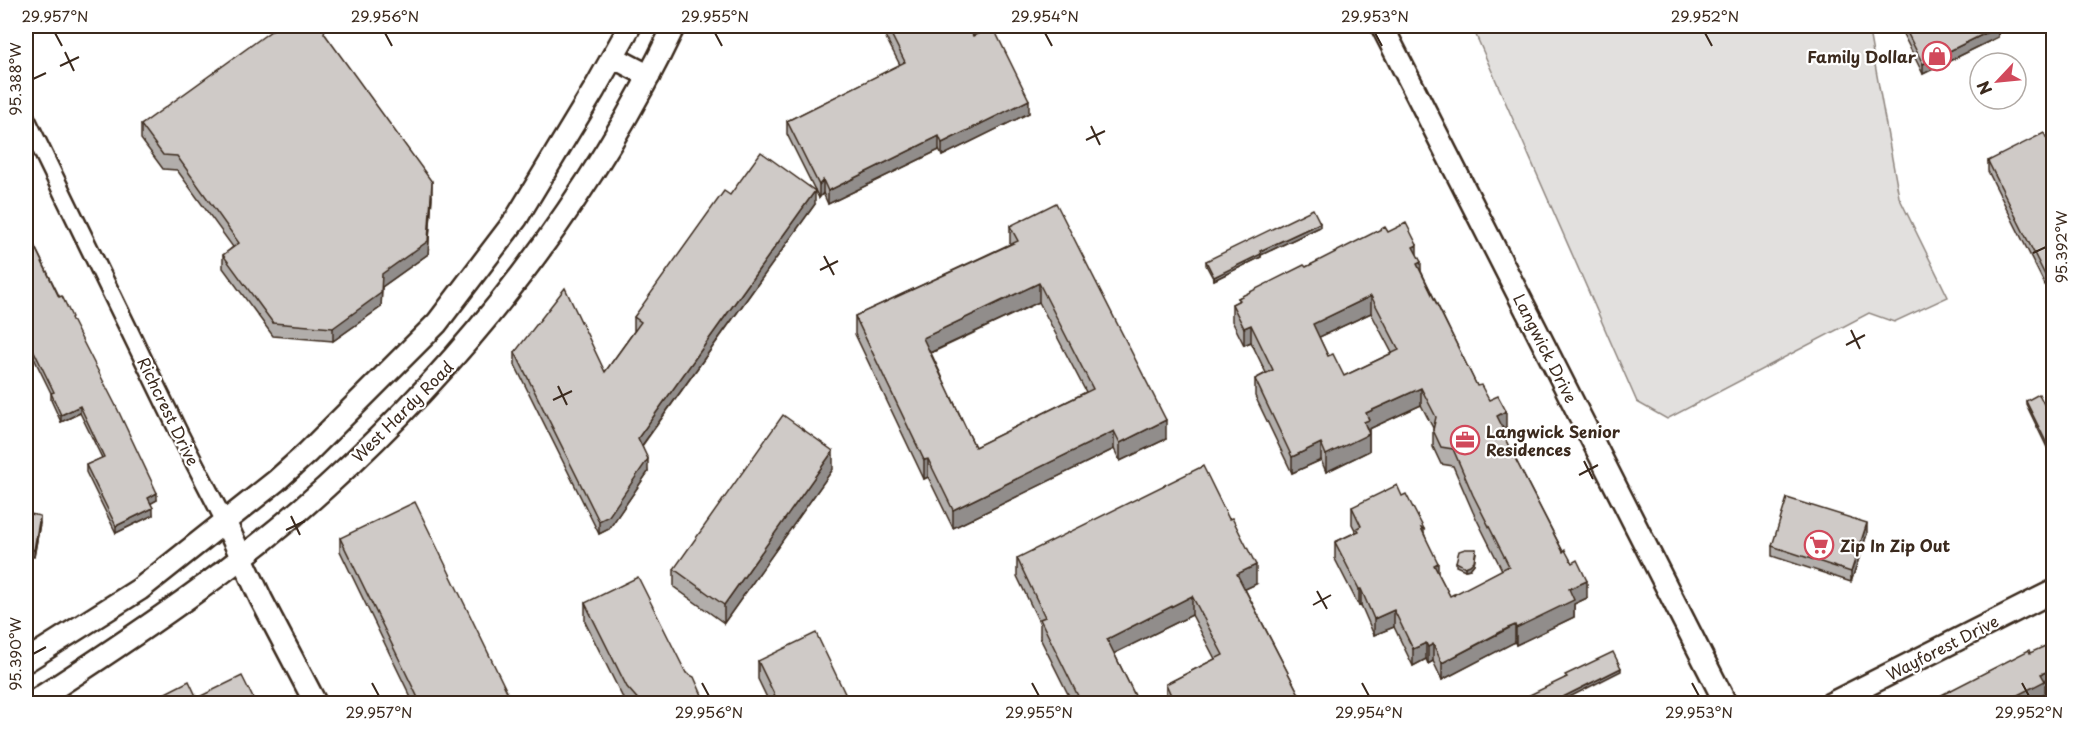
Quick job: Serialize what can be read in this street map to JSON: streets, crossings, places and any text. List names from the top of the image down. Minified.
{"streets":{"street":["Langwick Drive","Richcrest Drive","West Hardy Road","Wayforest Drive"]},"crossings":[["Richcrest Drive","West Hardy Road"]],"places":{"shop":["Family Dollar"],"office":["Langwick Senior Residences"],"supermarket":["Zip In Zip Out"]},"north":"bottom left","coordinates":["29.957°N","29.956°N","29.955°N","29.954°N","29.953°N","29.952°N","95.388°W","95.392°W","95.390°W"]}
